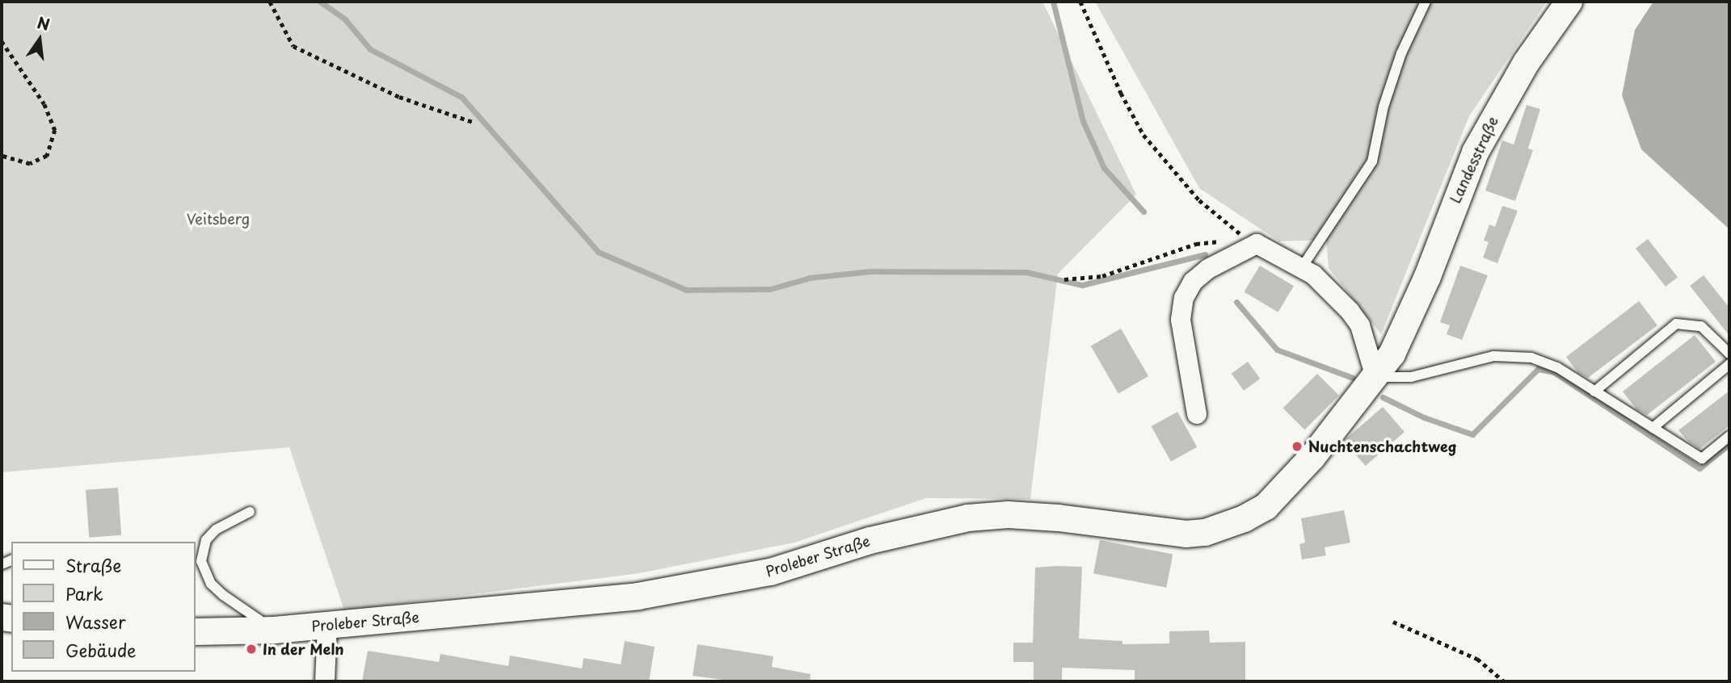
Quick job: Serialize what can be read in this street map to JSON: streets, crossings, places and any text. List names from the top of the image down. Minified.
{"streets":{"main road":["Landesstraße","Proleber Straße"]},"crossings":[["Landesstraße","Proleber Straße"]],"parks":["Veitsberg"],"places":["Nuchtenschachtweg","In der Meln"],"legend":["Straße","Park","Wasser","Gebäude"],"north":"top"}
